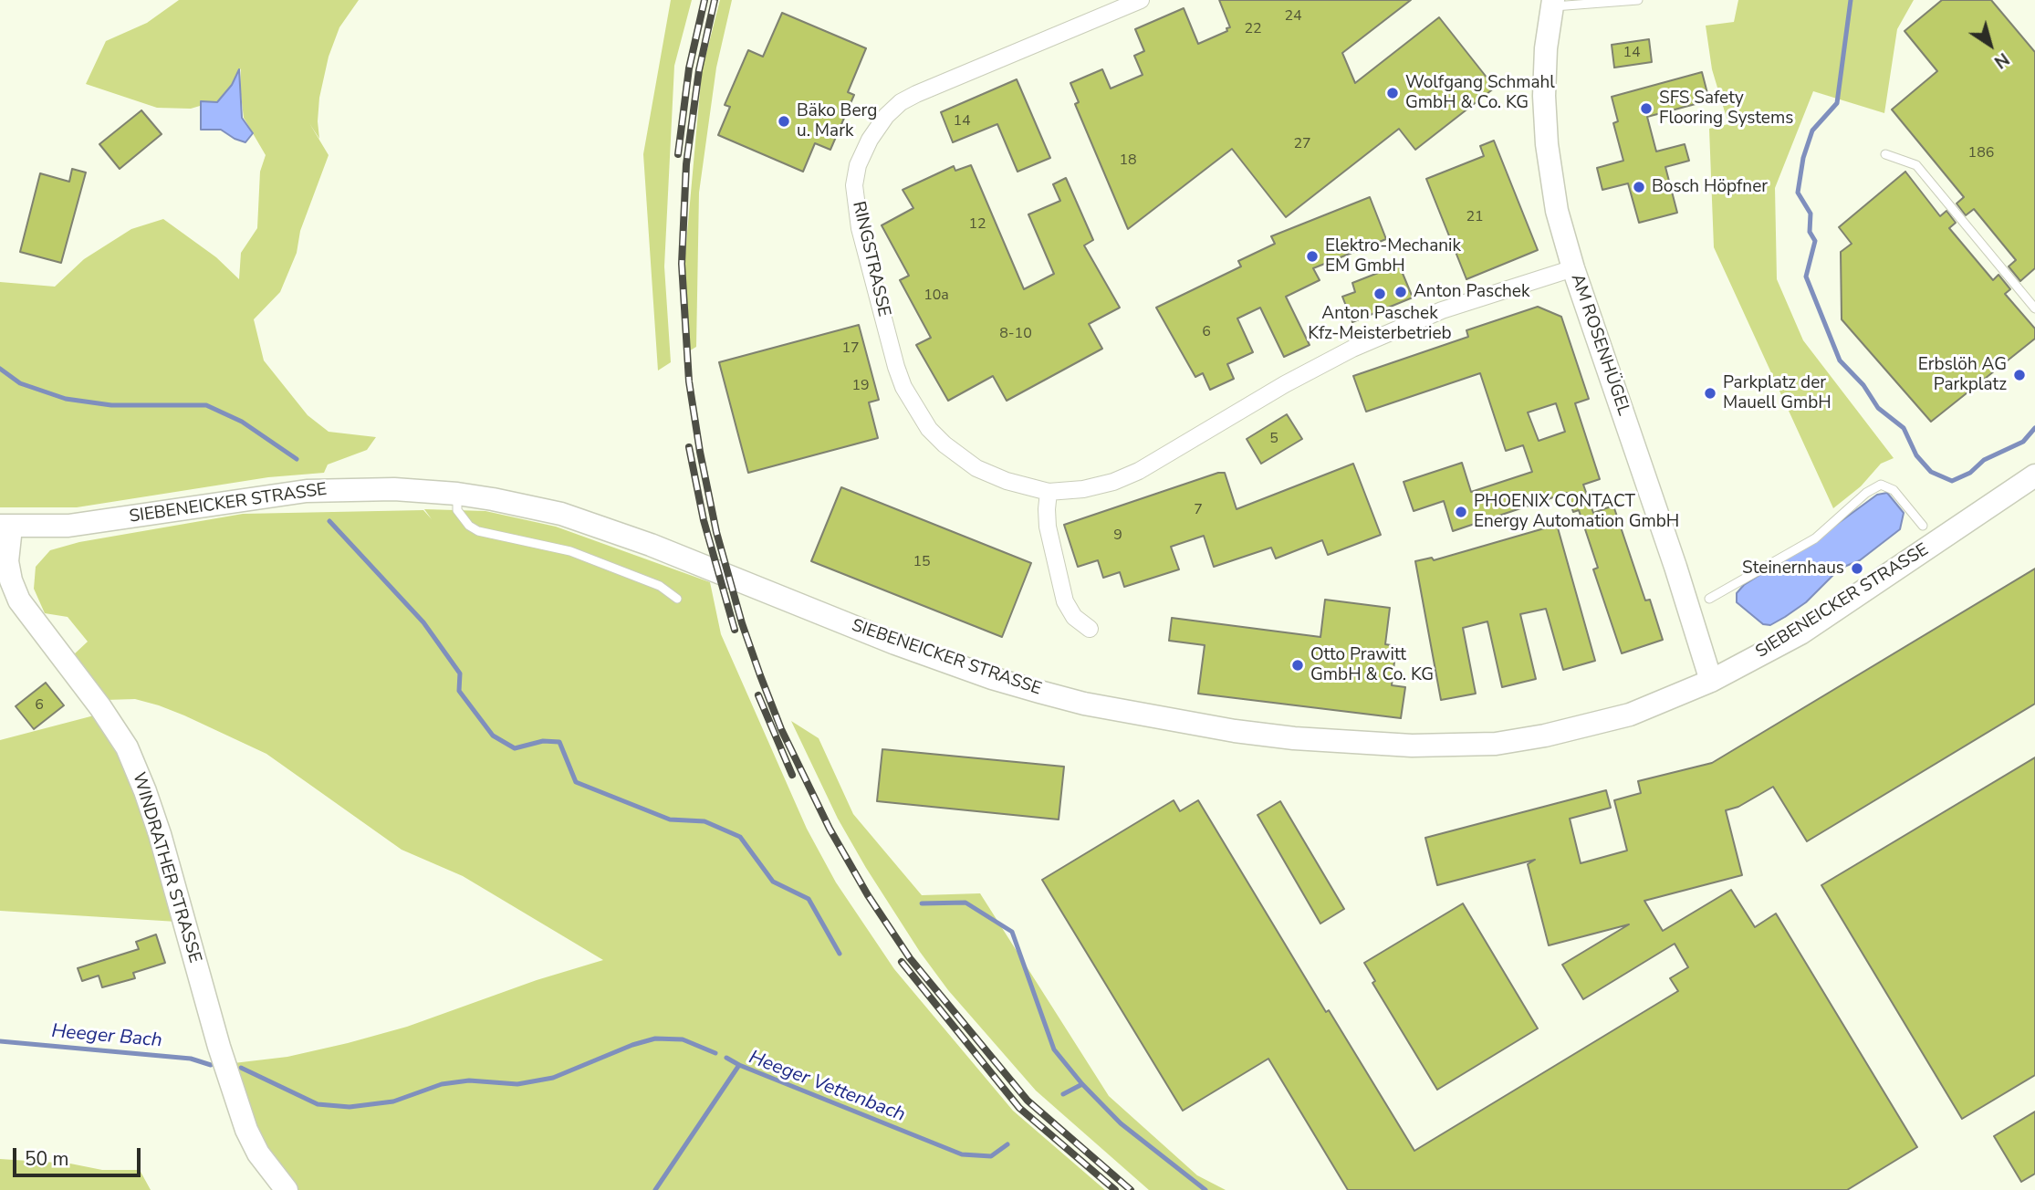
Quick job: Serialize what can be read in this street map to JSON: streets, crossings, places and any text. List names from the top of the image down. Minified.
{"streets":{"main road":["AM ROSENHÜGEL","SIEBENEICKER STRASSE","WINDRATHER STRASSE"],"street":["RINGSTRASSE"]},"crossings":[["RINGSTRASSE","AM ROSENHÜGEL"],["AM ROSENHÜGEL","SIEBENEICKER STRASSE"],["SIEBENEICKER STRASSE","WINDRATHER STRASSE"]],"water":["Heeger Bach","Heeger Vettenbach"],"places":["Wolfgang Schmahl GmbH & Co. KG","SFS Safety Flooring Systems","Bäko Berg u. Mark","Bosch Höpfner","Elektro-Mechanik EM GmbH","Anton Paschek","Anton Paschek Kfz-Meisterbetrieb","Erbslöh AG Parkplatz","Parkplatz der Mauell GmbH","PHOENIX CONTACT Energy Automation GmbH","Steinernhaus","Otto Prawitt GmbH & Co. KG"],"house_numbers":["24","22","14","14","27","186","18","21","12","10a","6","8-10","17","19","5","7","9","15","6"],"scale_bar":"50 m","north":"bottom right"}
